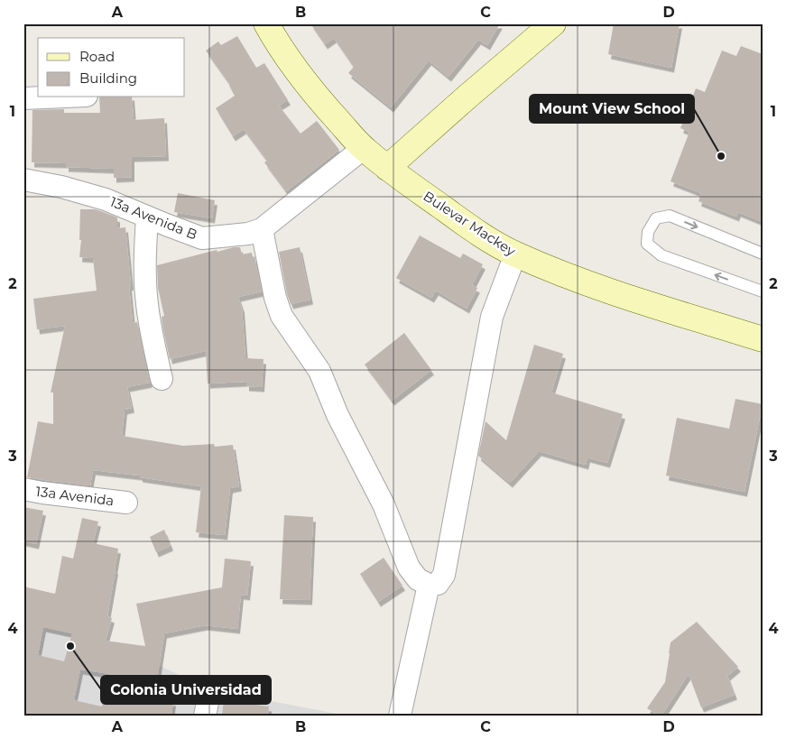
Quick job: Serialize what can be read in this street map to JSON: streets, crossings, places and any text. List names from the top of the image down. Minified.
{"streets":{"main road":["Bulevar Mackey"],"street":["13a Avenida B","13a Avenida"]},"crossings":[["13a Avenida B","Bulevar Mackey"]],"places":["Mount View School","Colonia Universidad"],"legend":["Road","Building"],"grid":{"columns":["A","B","C","D"],"rows":["1","2","3","4"]}}
